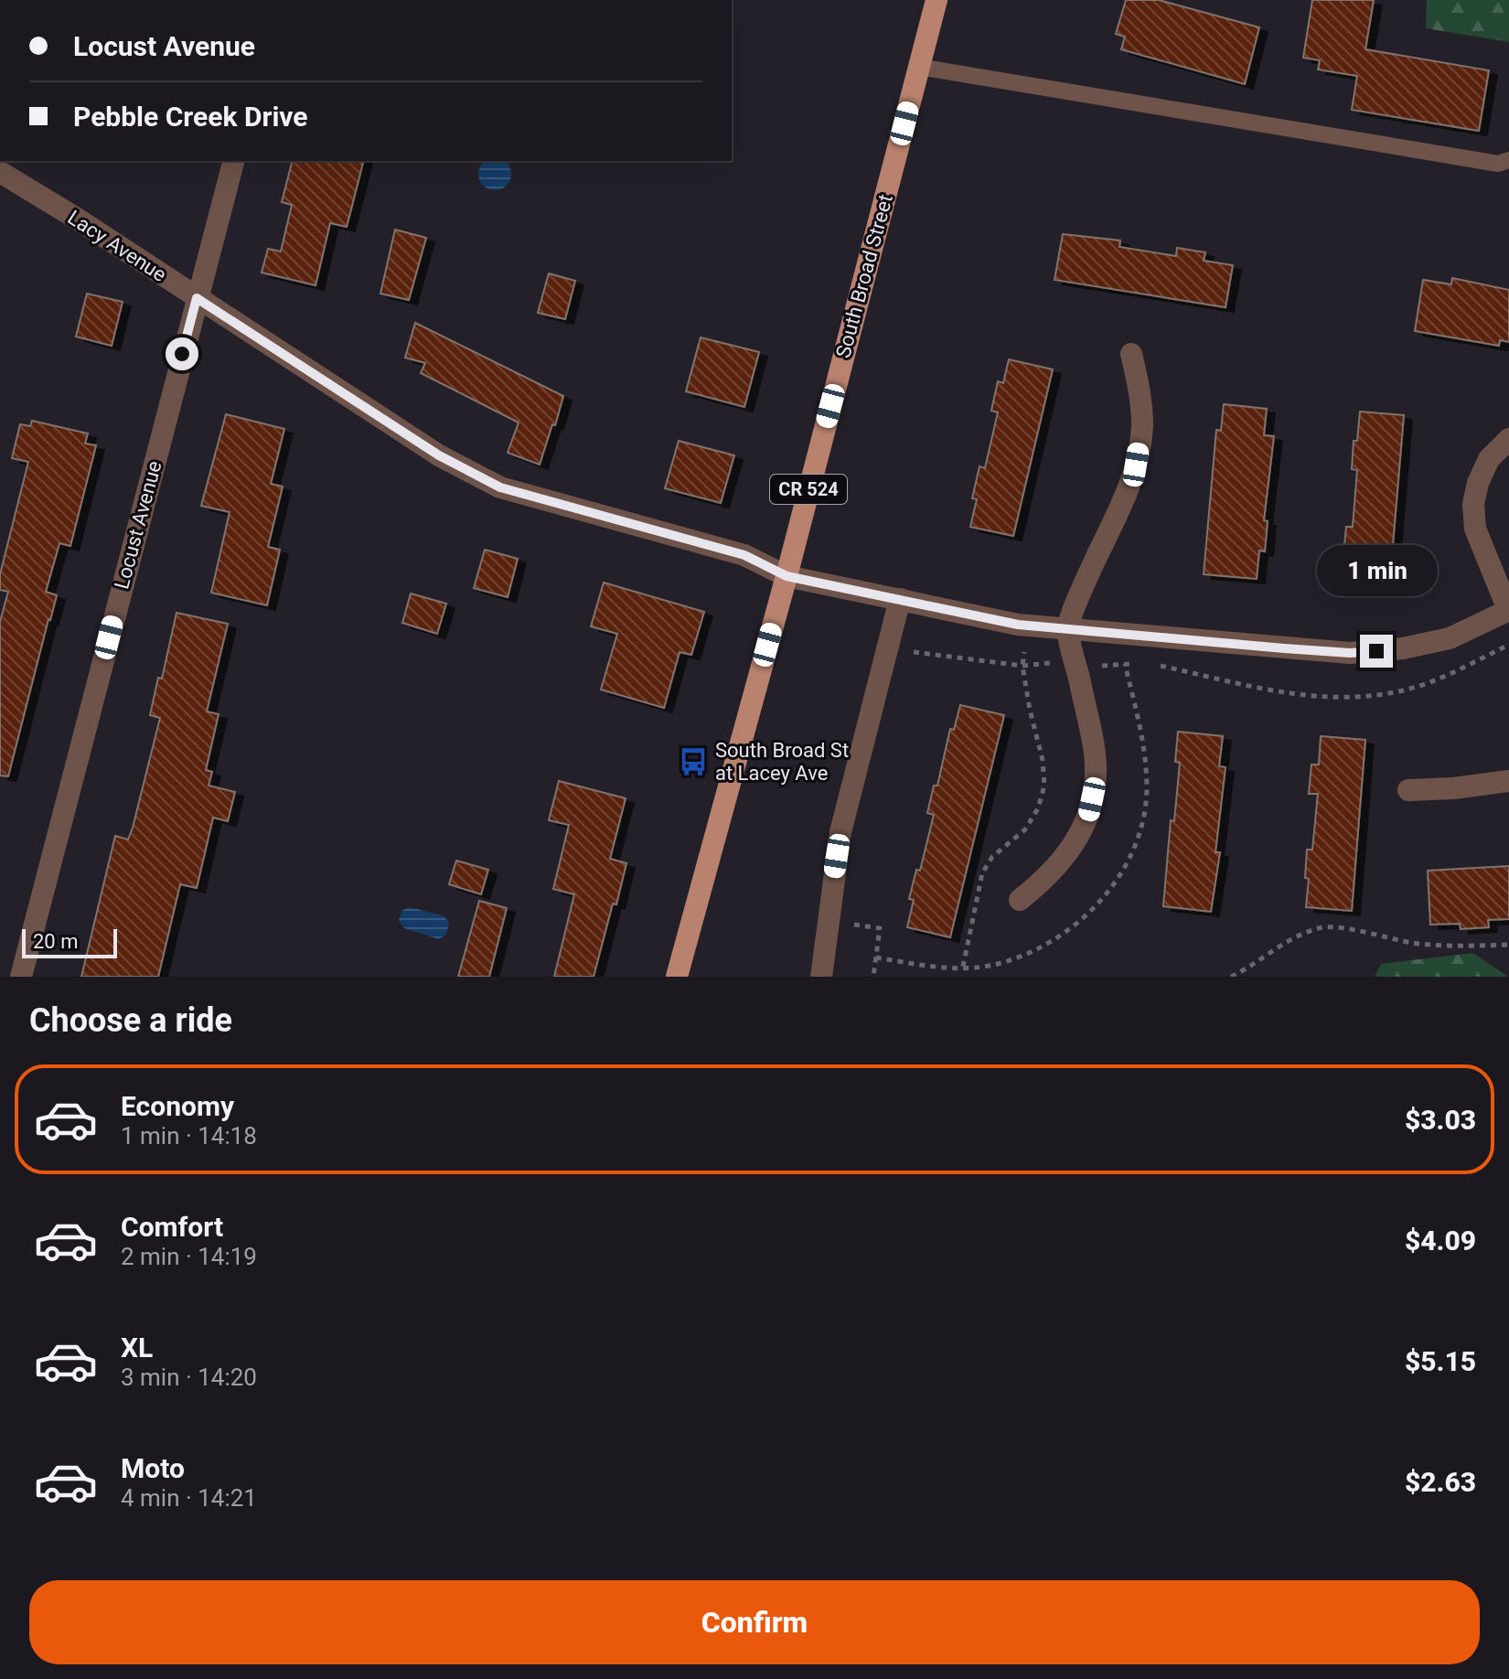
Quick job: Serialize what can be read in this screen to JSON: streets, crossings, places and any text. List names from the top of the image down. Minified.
{"streets":{"main road":["South Broad Street","CR 524"],"street":["Lacy Avenue","Locust Avenue"]},"crossings":[["Lacy Avenue","South Broad Street"],["Lacy Avenue","Locust Avenue"]],"places":{"bus stop":["South Broad St at Lacey Ave"]},"scale_bar":"20 m","page":{"banner":["Locust Avenue","Pebble Creek Drive"],"bubble":"1 min","scale":"20 m","heading":"Choose a ride","list":[{"name":"Economy","note":"1 min · 14:18","value":"$3.03"},{"name":"Comfort","note":"2 min · 14:19","value":"$4.09"},{"name":"XL","note":"3 min · 14:20","value":"$5.15"},{"name":"Moto","note":"4 min · 14:21","value":"$2.63"}],"buttons":"Confirm"}}
